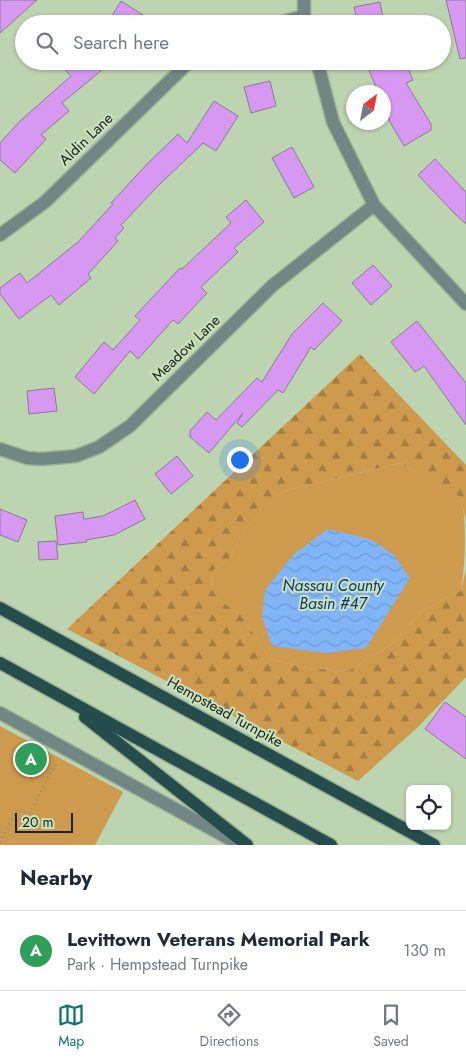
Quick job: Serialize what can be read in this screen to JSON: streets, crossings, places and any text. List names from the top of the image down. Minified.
{"streets":{"main road":["Hempstead Turnpike"],"street":["Aldin Lane","Meadow Lane"]},"water":["Nassau County Basin #47"],"scale_bar":"20 m","north":"top right","page":{"search":"Search here","pins":"A","scale":"20 m","heading":"Nearby","list":[{"mark":"A","name":"Levittown Veterans Memorial Park","note":"Park · Hempstead Turnpike","value":"130 m"}],"nav":["Map","Directions","Saved"]}}
